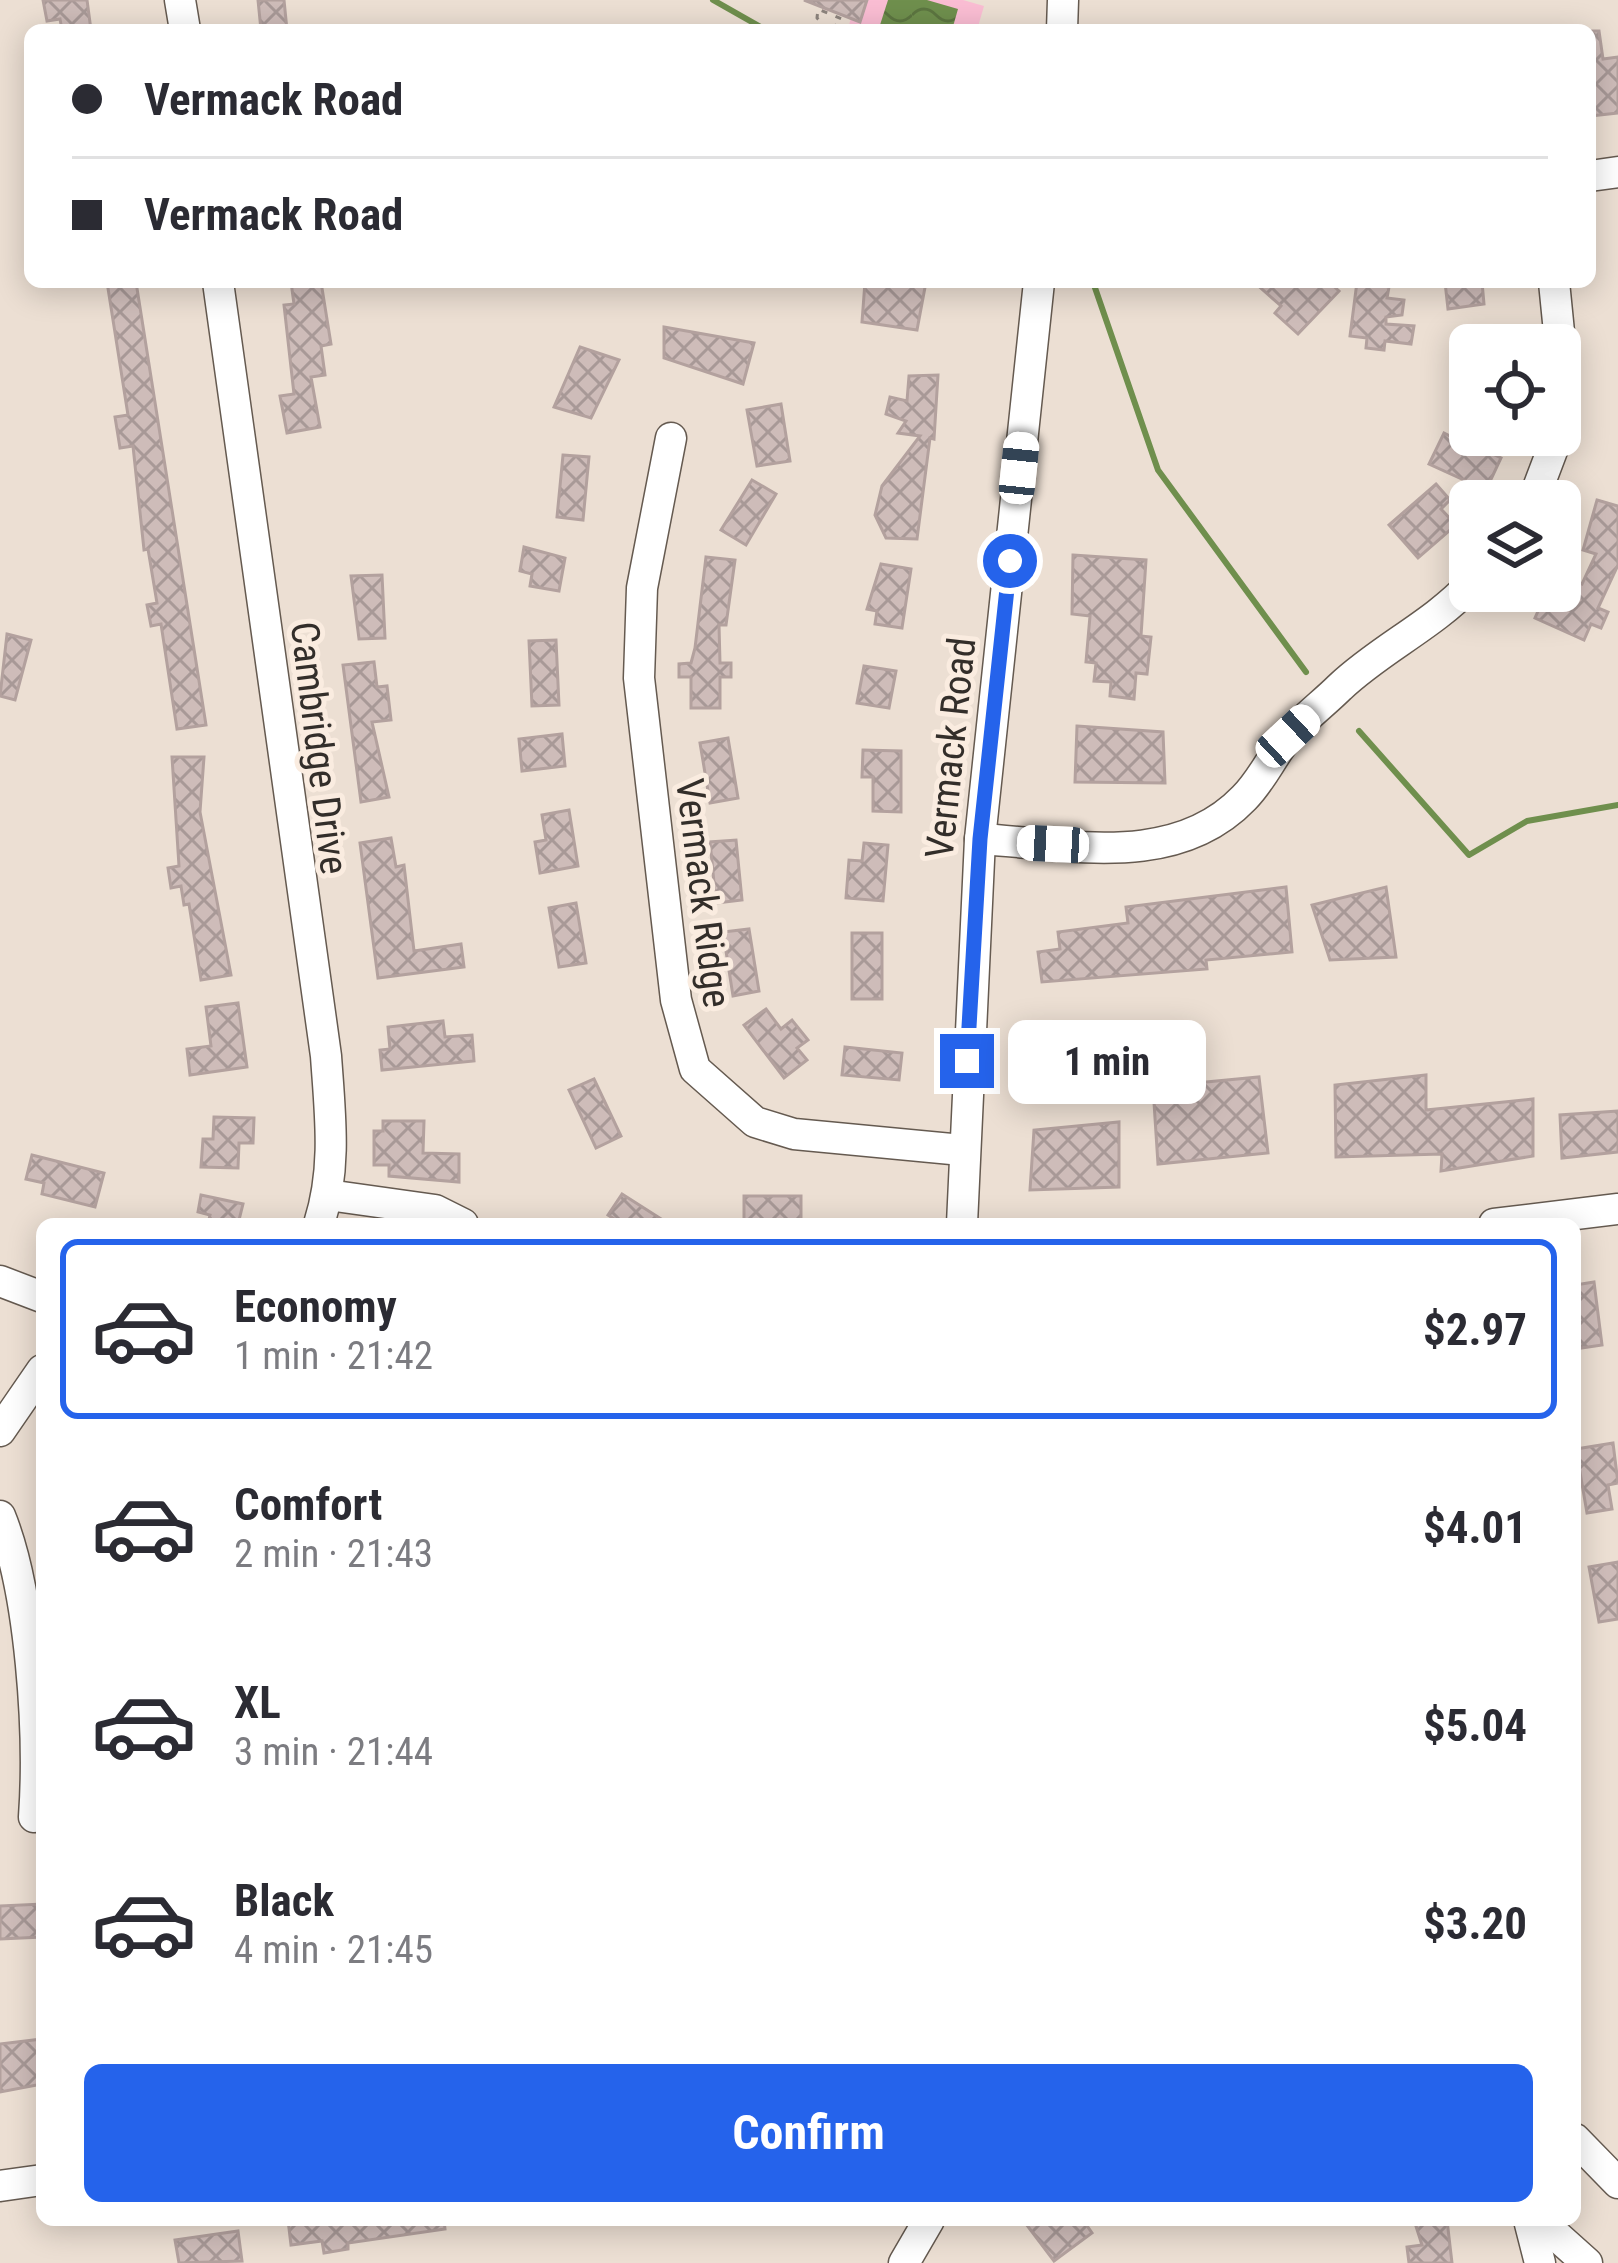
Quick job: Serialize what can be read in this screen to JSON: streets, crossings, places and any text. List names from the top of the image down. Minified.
{"streets":{"street":["Cambridge Drive","Vermack Road","Vermack Ridge"]},"crossings":[["Vermack Road","Vermack Ridge"]],"page":{"banner":["Vermack Road","Vermack Road"],"bubble":"1 min","list":[{"name":"Economy","note":"1 min · 21:42","value":"$2.97"},{"name":"Comfort","note":"2 min · 21:43","value":"$4.01"},{"name":"XL","note":"3 min · 21:44","value":"$5.04"},{"name":"Black","note":"4 min · 21:45","value":"$3.20"}],"buttons":"Confirm"}}
